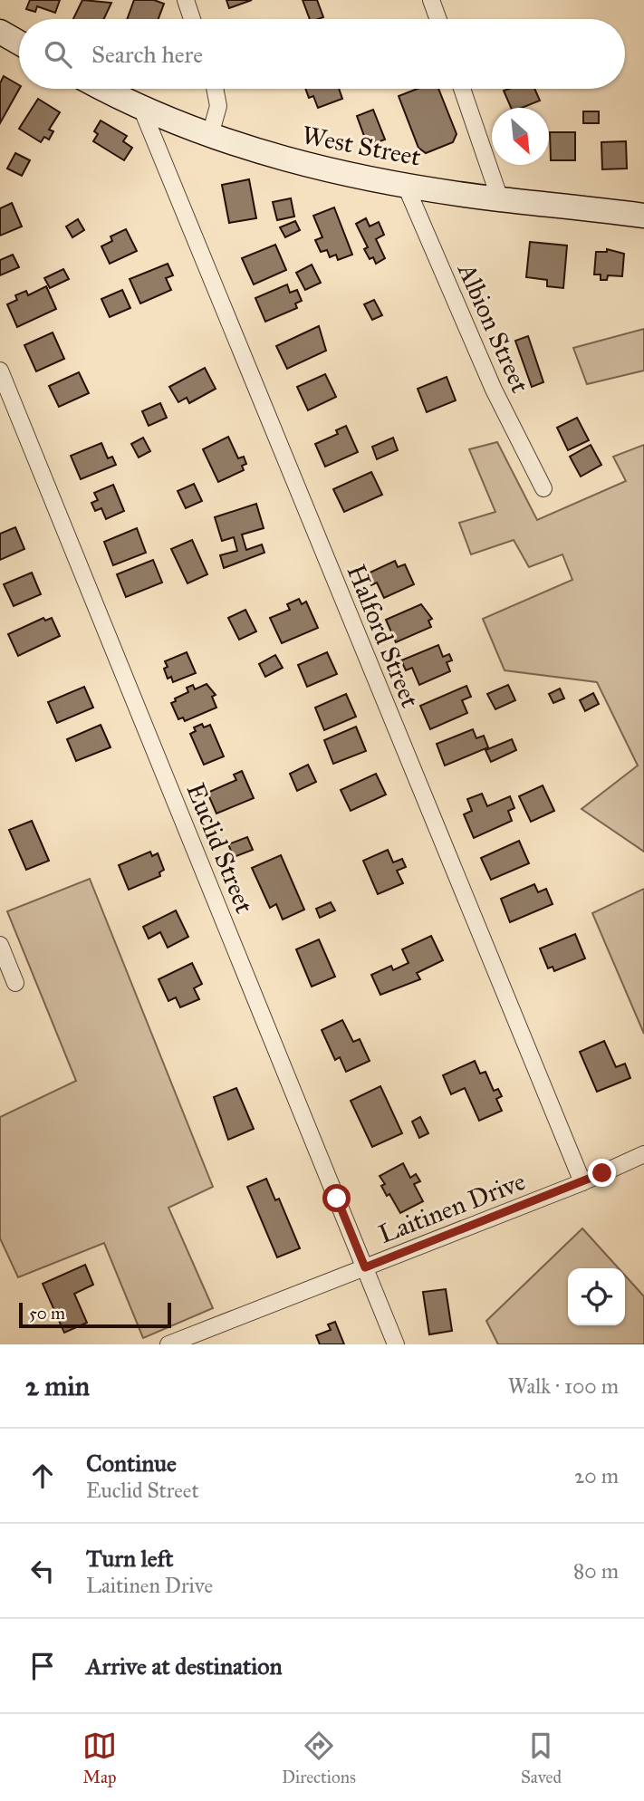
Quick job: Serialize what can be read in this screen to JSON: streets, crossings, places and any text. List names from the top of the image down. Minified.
{"streets":{"main road":["West Street"],"street":["Albion Street","Halford Street","Euclid Street","Laitinen Drive"]},"crossings":[["West Street","Albion Street"],["West Street","Halford Street"],["Halford Street","Laitinen Drive"],["Euclid Street","Laitinen Drive"]],"scale_bar":"50 m","north":"bottom right","page":{"search":"Search here","scale":"50 m","heading":["2 min","Walk · 100 m"],"list":[["Continue","Euclid Street","20 m"],["Turn left","Laitinen Drive","80 m"],"Arrive at destination"],"nav":["Map","Directions","Saved"]}}
